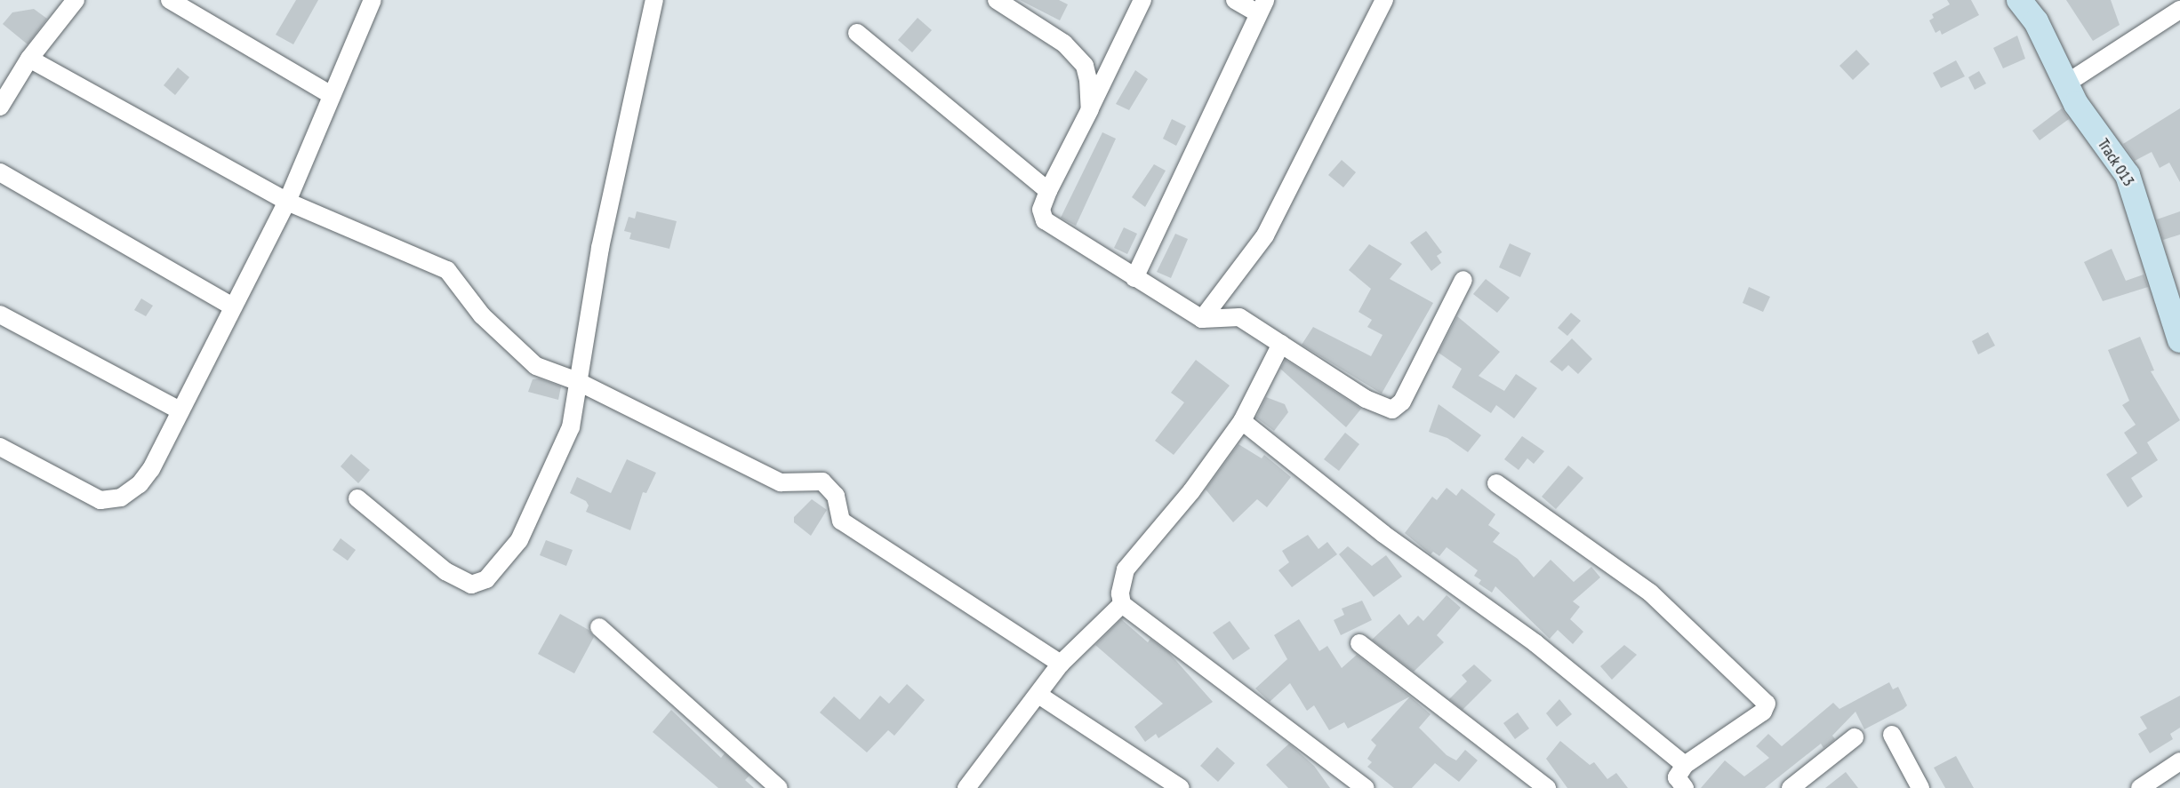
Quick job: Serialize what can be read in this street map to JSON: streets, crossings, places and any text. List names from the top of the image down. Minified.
{"streets":{"street":["Track 013"]}}
